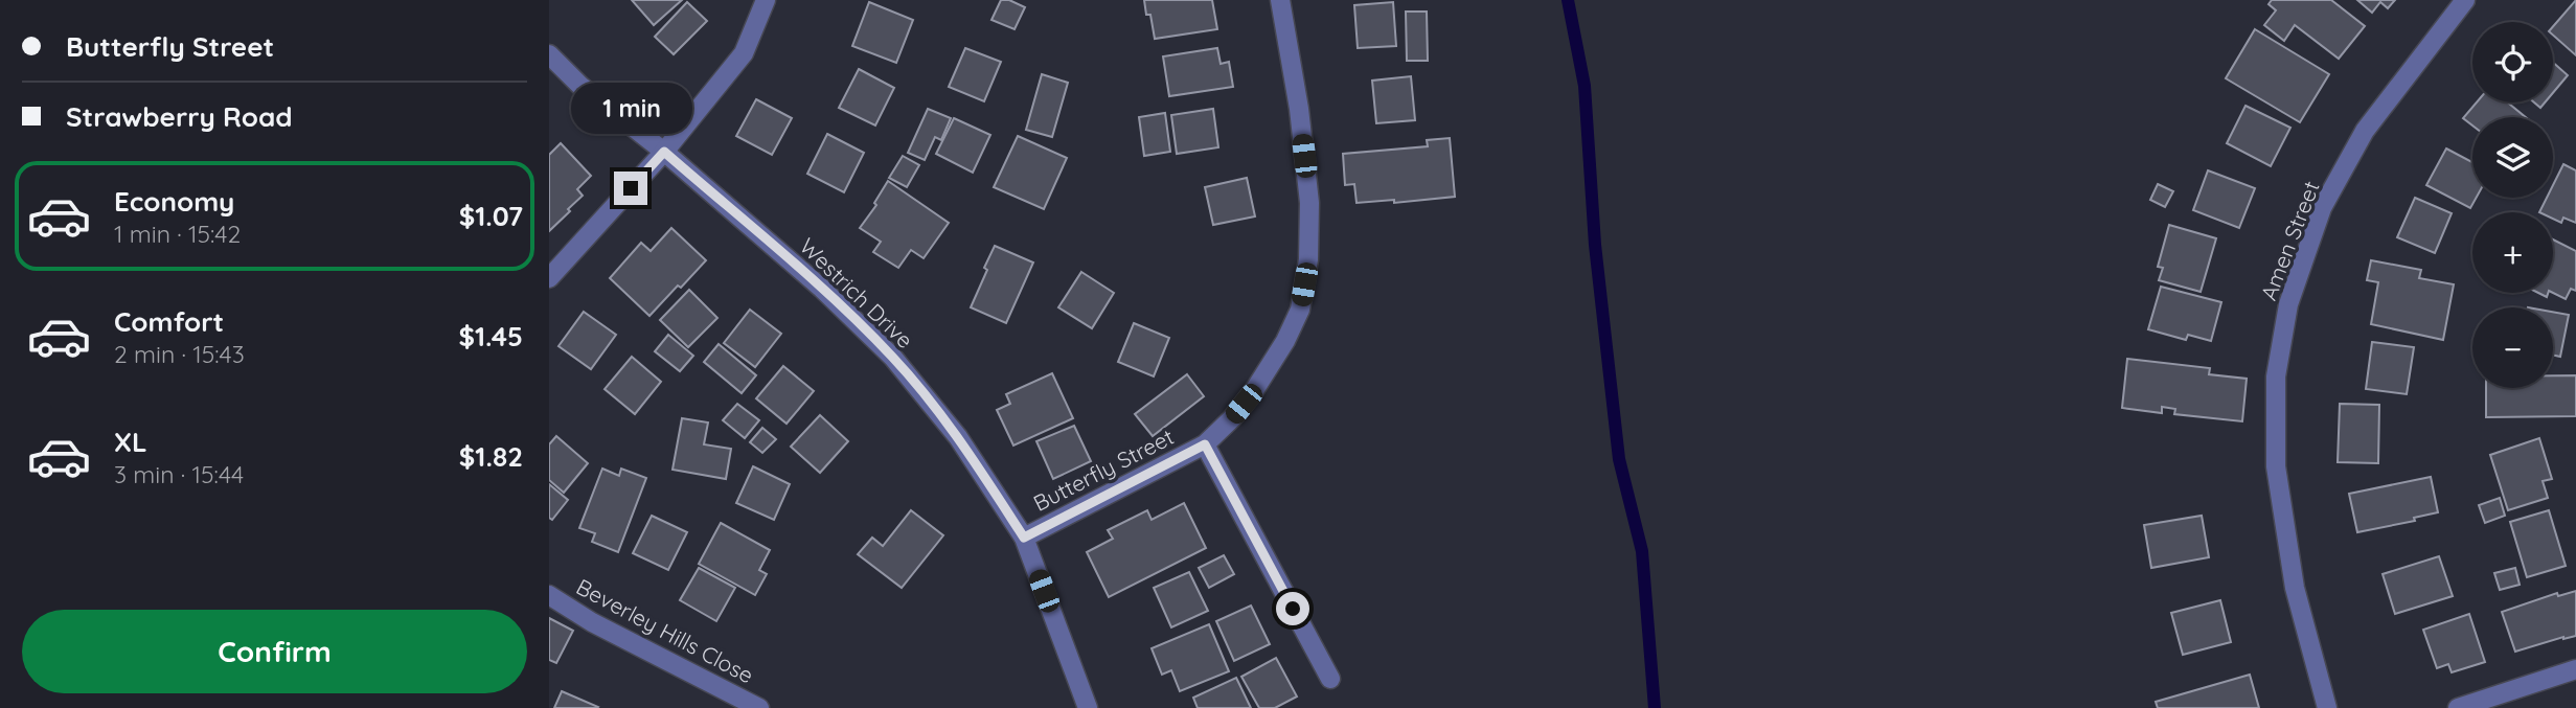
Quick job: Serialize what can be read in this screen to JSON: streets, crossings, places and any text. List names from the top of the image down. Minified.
{"streets":{"street":["Amen Street","Westrich Drive","Butterfly Street","Beverley Hills Close"]},"crossings":[["Westrich Drive","Butterfly Street"]],"page":{"banner":["Butterfly Street","Strawberry Road"],"map_buttons":["+","−"],"bubble":"1 min","list":[{"name":"Economy","note":"1 min · 15:42","value":"$1.07"},{"name":"Comfort","note":"2 min · 15:43","value":"$1.45"},{"name":"XL","note":"3 min · 15:44","value":"$1.82"}],"buttons":"Confirm"}}
